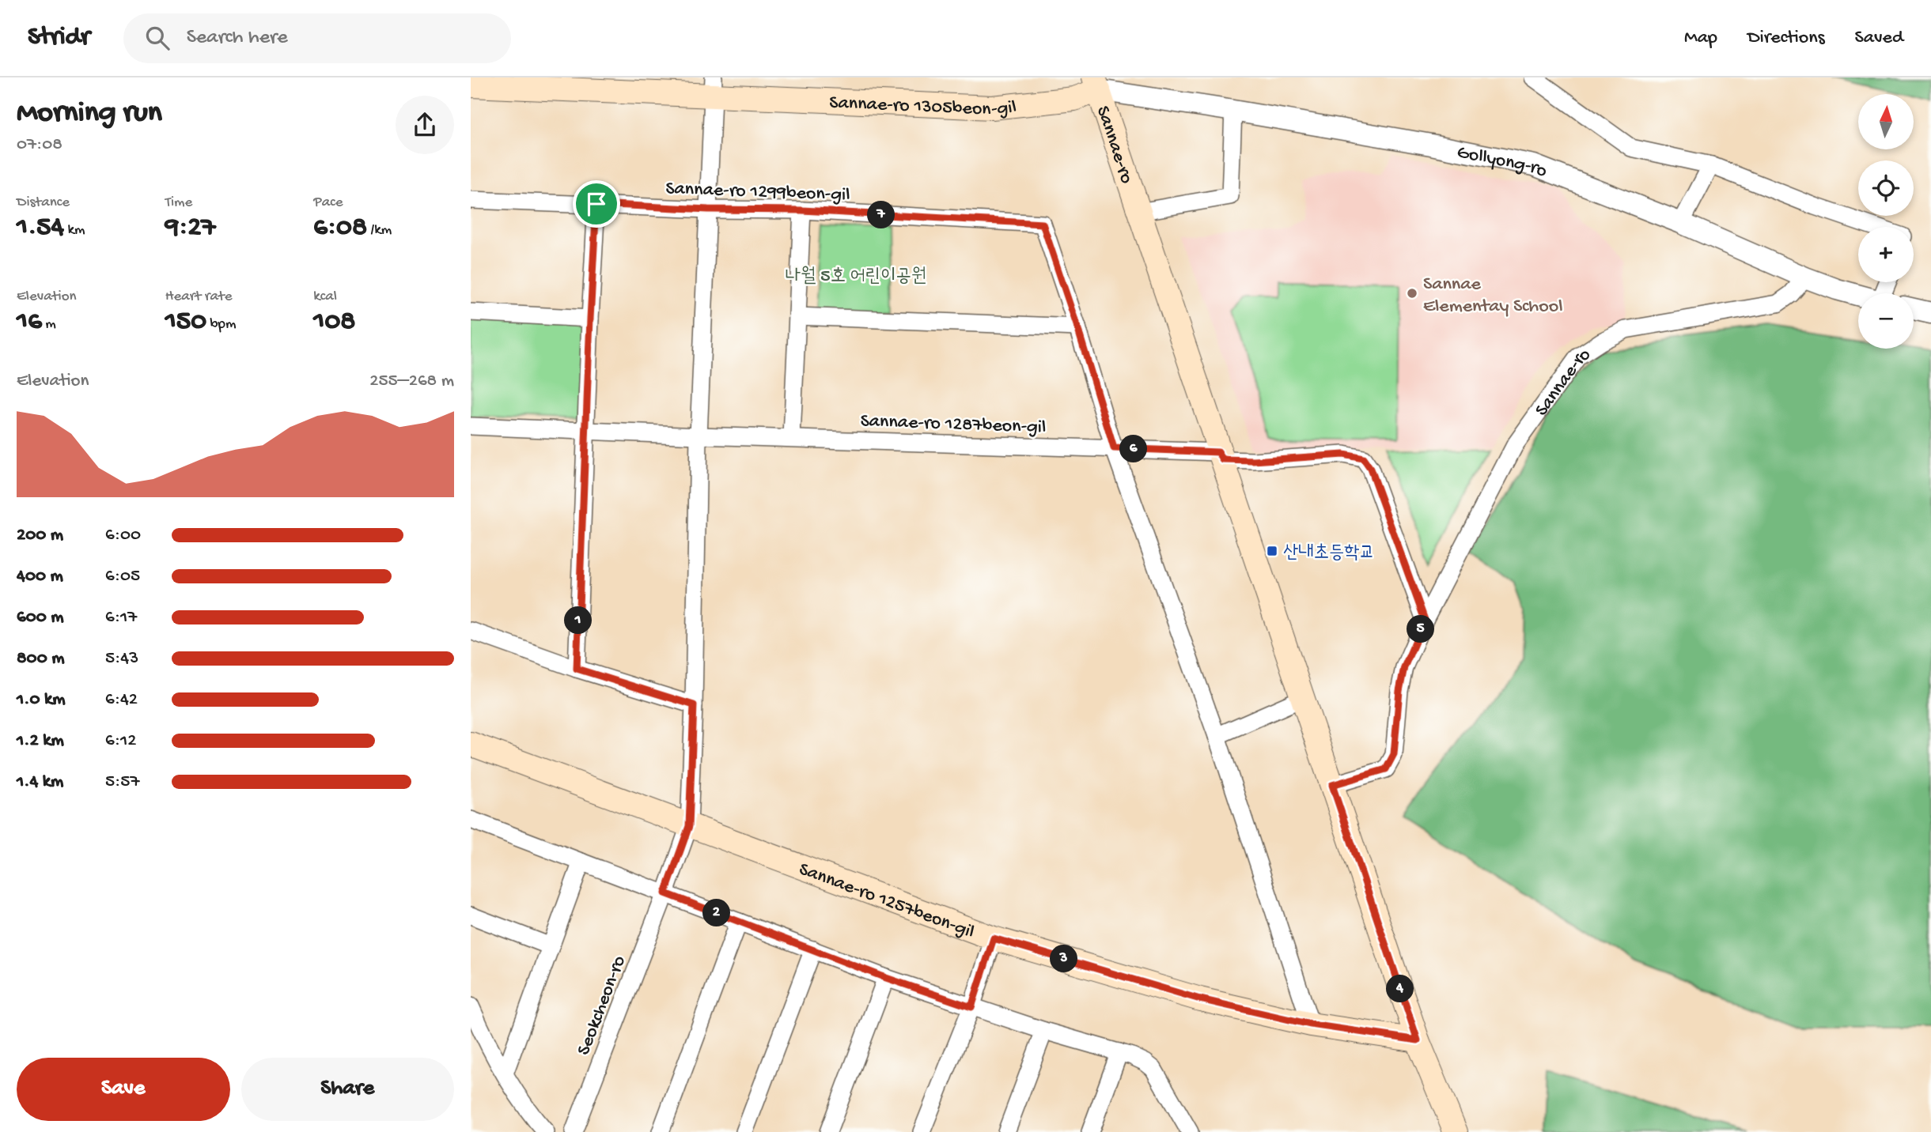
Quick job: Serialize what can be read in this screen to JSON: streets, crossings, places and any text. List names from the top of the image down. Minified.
{"streets":{"main road":["Sannae-ro 1305beon-gil","Sannae-ro","Sannae-ro 1257beon-gil"],"street":["Gollyong-ro","Sannae-ro 1299beon-gil","Sannae-ro 1287beon-gil","Seokcheon-ro"]},"crossings":[["Sannae-ro 1305beon-gil","Sannae-ro"],["Sannae-ro 1305beon-gil","Gollyong-ro"],["Sannae-ro","Gollyong-ro"],["Sannae-ro","Sannae-ro 1287beon-gil"],["Sannae-ro","Sannae-ro 1257beon-gil"],["Sannae-ro 1257beon-gil","Seokcheon-ro"]],"parks":["나월 5호 어린이공원"],"places":{"other":["Sannae Elementay School"],"transit":["산내초등학교"]},"north":"top","page":{"header":"Stridr","search":"Search here","nav":["Map","Directions","Saved"],"heading":["Morning run","07:08"],"map_buttons":["+","−"],"stats":[["Distance","1.54 km"],["Time","9:27"],["Pace","6:08 /km"],["Elevation","16 m"],["Heart rate","150 bpm"],["kcal","108"]],"pins":["7","6","1","5","2","3","4"],"chart":["Elevation","255–268 m"],"list":[{"name":"200 m","note":"6:00"},{"name":"400 m","note":"6:05"},{"name":"600 m","note":"6:17"},{"name":"800 m","note":"5:43"},{"name":"1.0 km","note":"6:42"},{"name":"1.2 km","note":"6:12"},{"name":"1.4 km","note":"5:57"}],"buttons":["Save","Share"]}}
